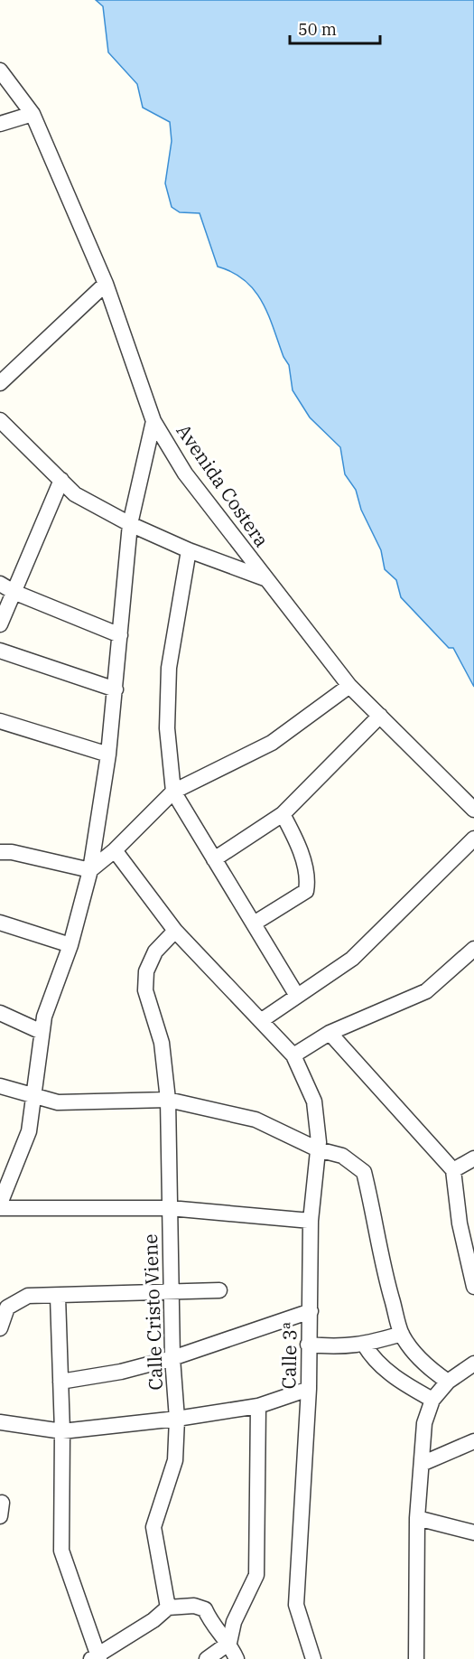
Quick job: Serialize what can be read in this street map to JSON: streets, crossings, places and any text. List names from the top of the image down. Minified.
{"streets":{"street":["Avenida Costera","Calle Cristo Viene","Calle 3ª"]},"crossings":[["Calle Cristo Viene","Calle 3ª"]],"scale_bar":"50 m"}
